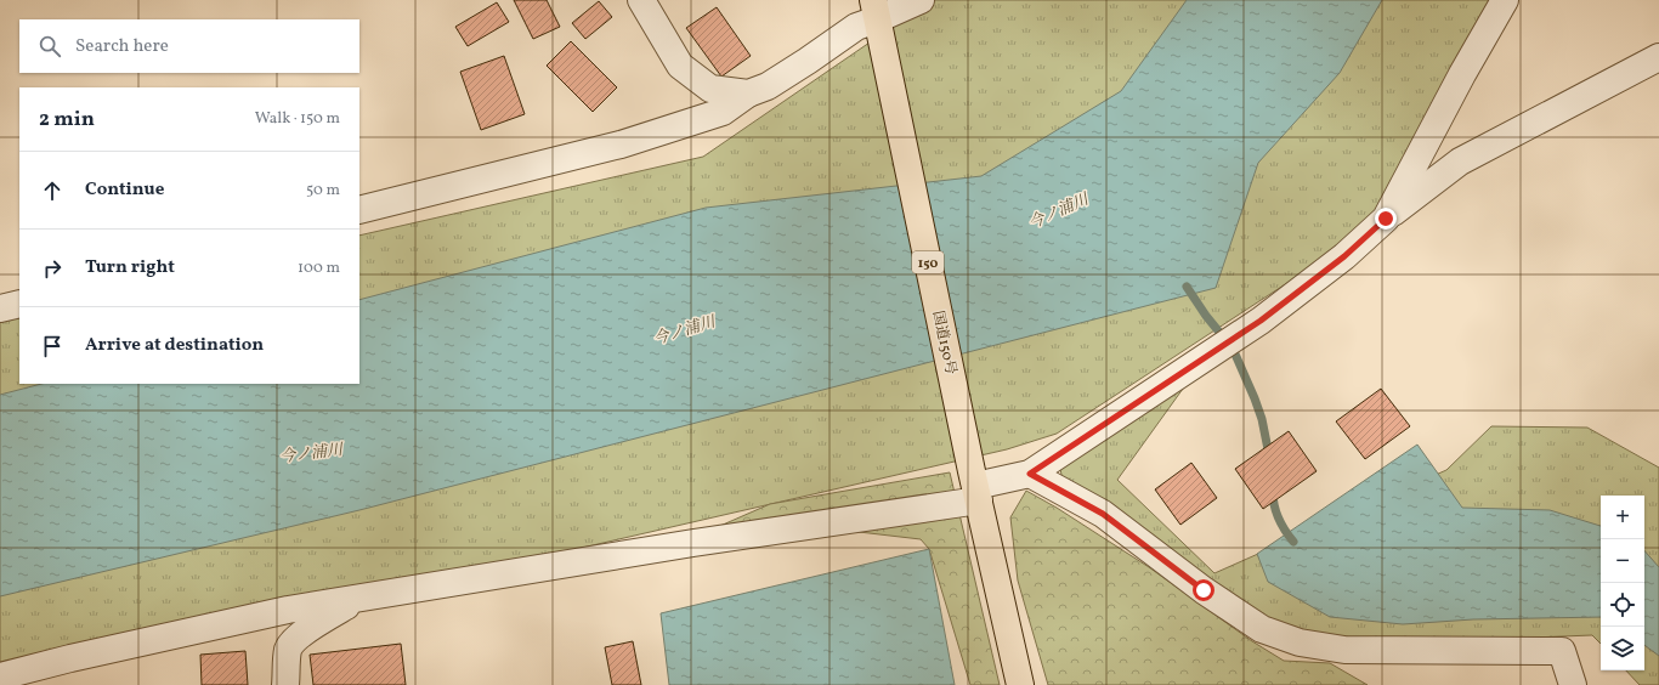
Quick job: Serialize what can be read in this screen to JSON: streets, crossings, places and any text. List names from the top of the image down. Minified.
{"streets":{"highway":["150","国道150号"]},"water":["今ノ浦川"],"page":{"search":"Search here","heading":["2 min","Walk · 150 m"],"list":[["Continue","50 m"],["Turn right","100 m"],"Arrive at destination"],"map_buttons":["+","−"]}}
